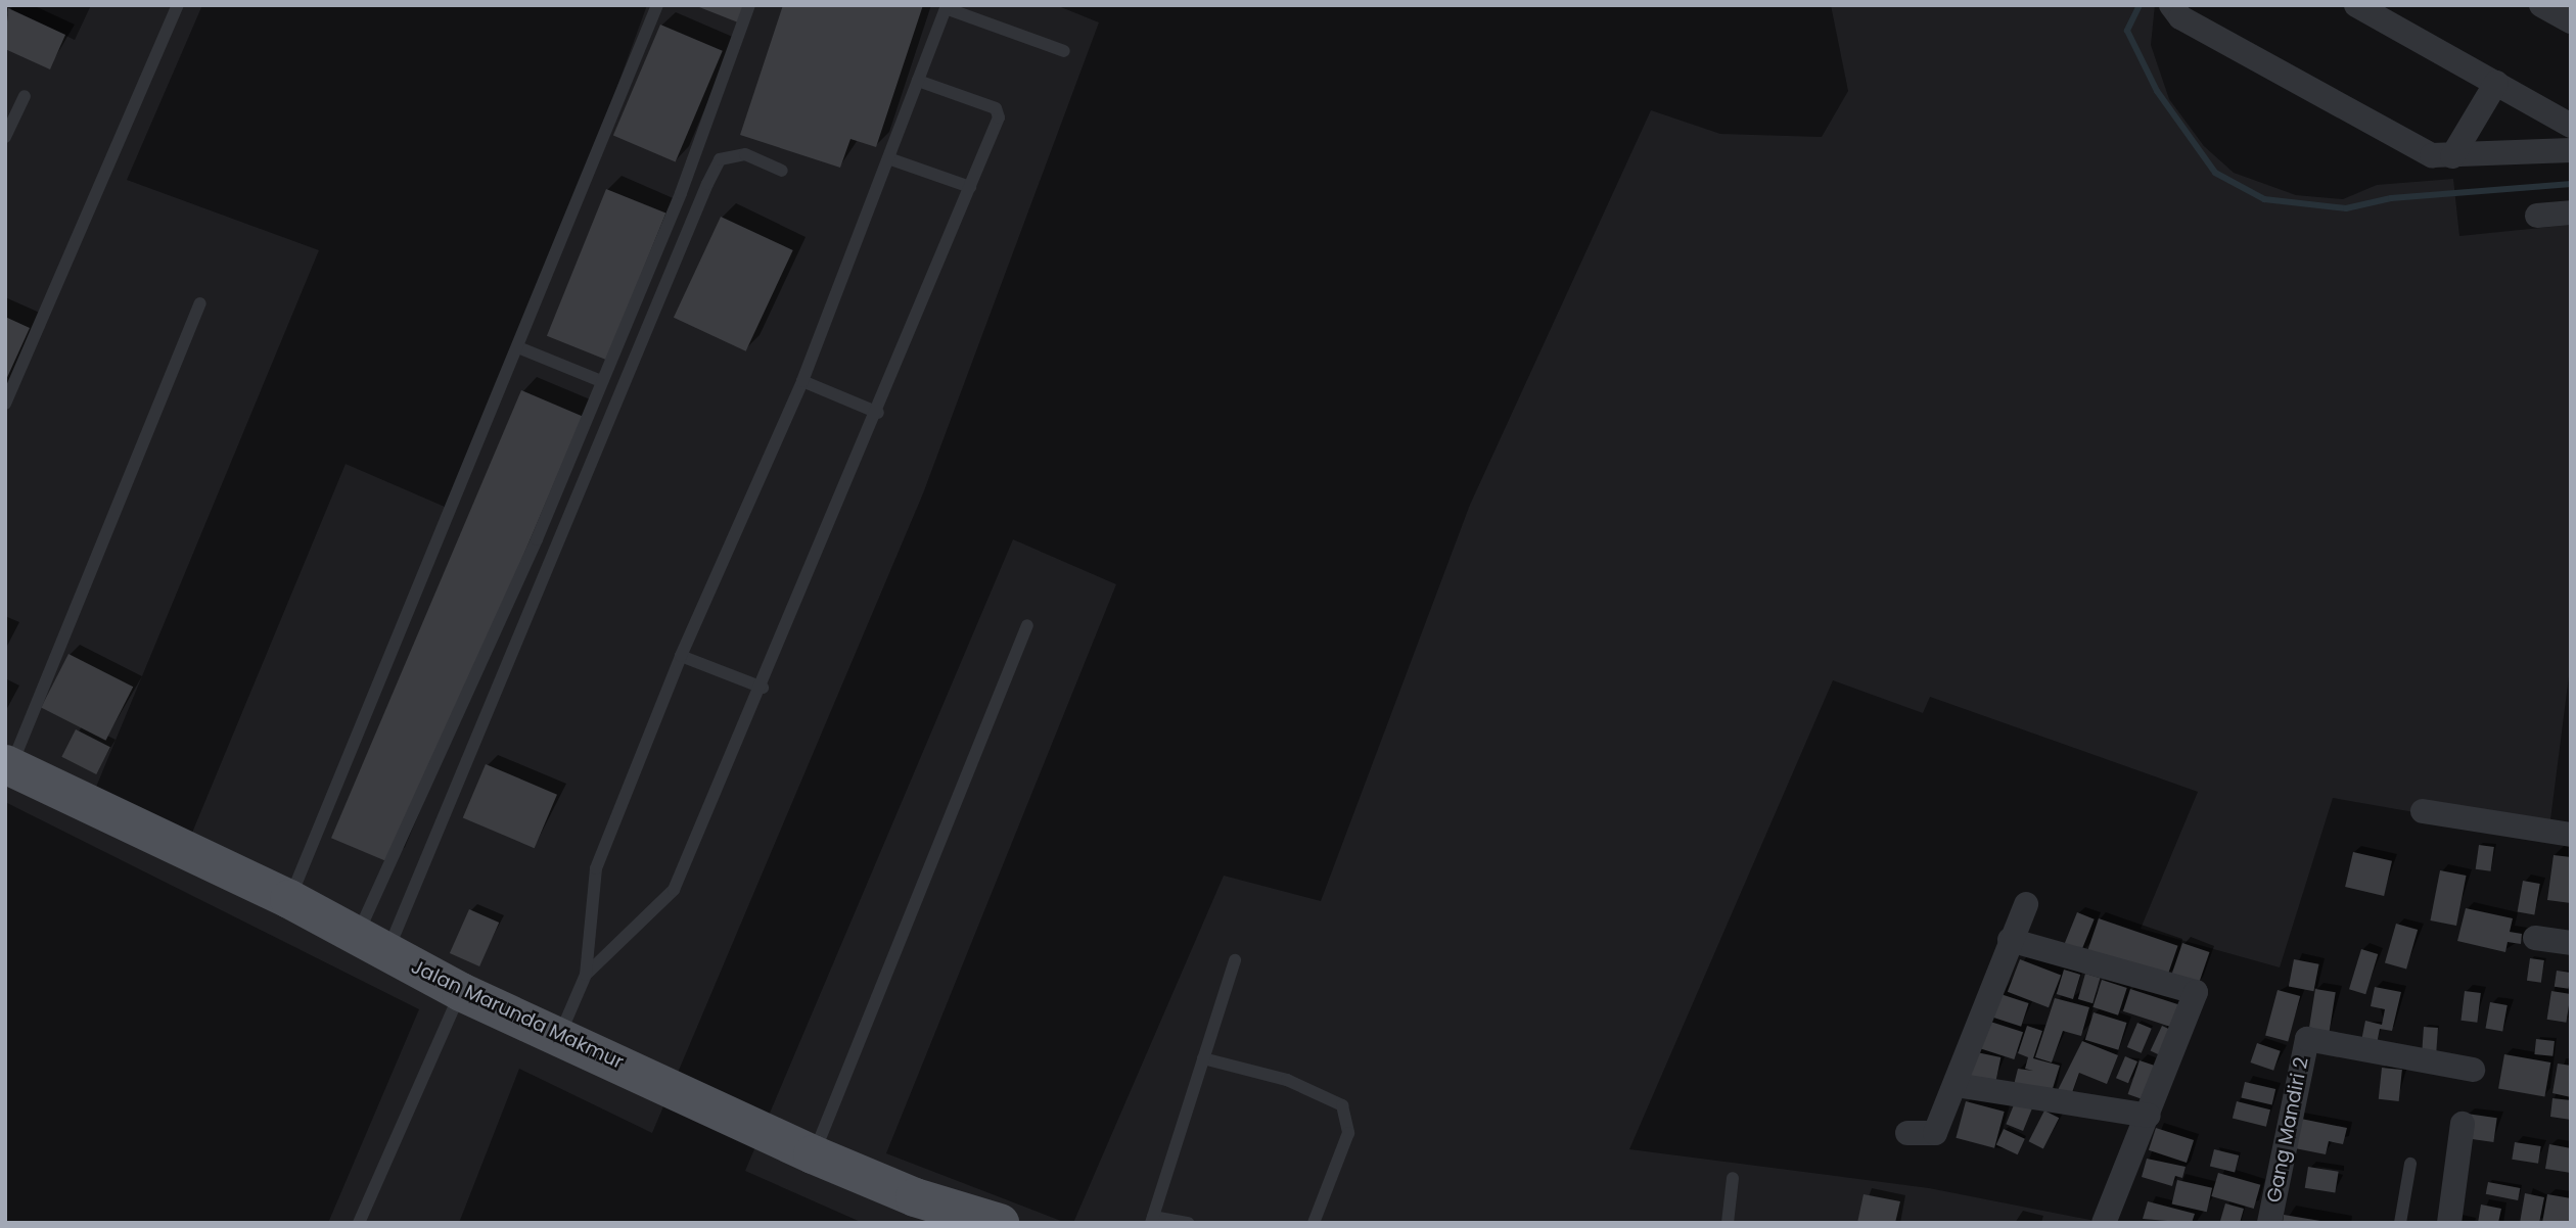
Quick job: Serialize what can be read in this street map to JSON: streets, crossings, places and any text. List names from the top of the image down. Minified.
{"streets":{"main road":["Jalan Marunda Makmur"],"street":["Gang Mandiri 2"]}}
